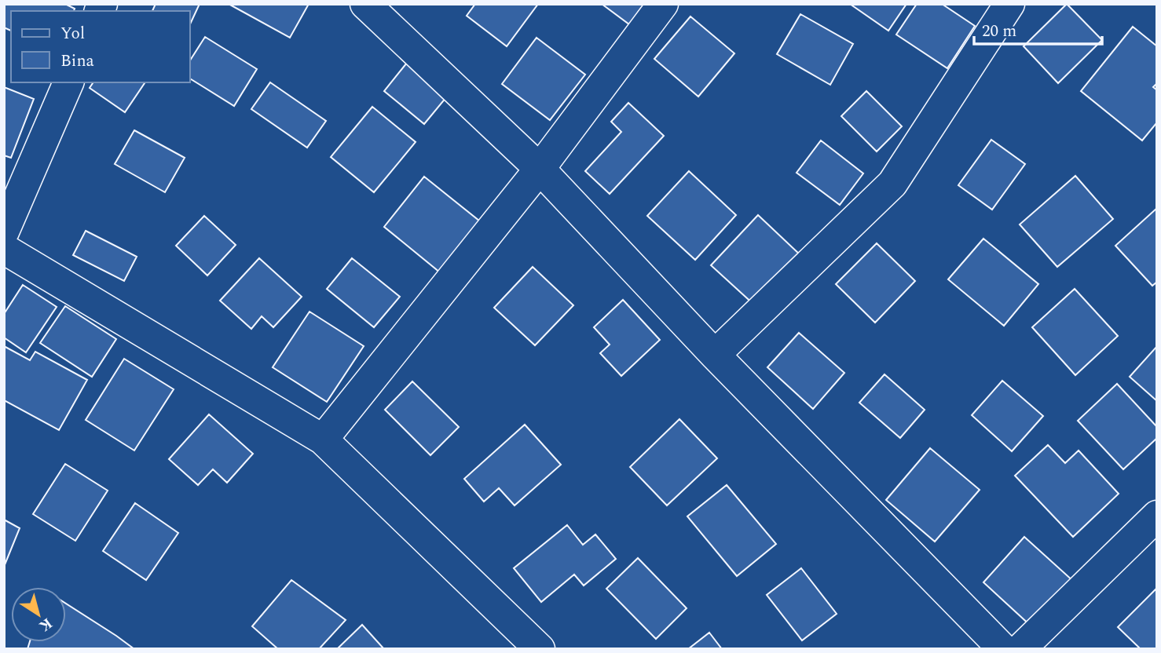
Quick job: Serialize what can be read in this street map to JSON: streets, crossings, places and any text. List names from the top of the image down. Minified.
{"legend":["Yol","Bina"],"scale_bar":"20 m","north":"bottom right"}
